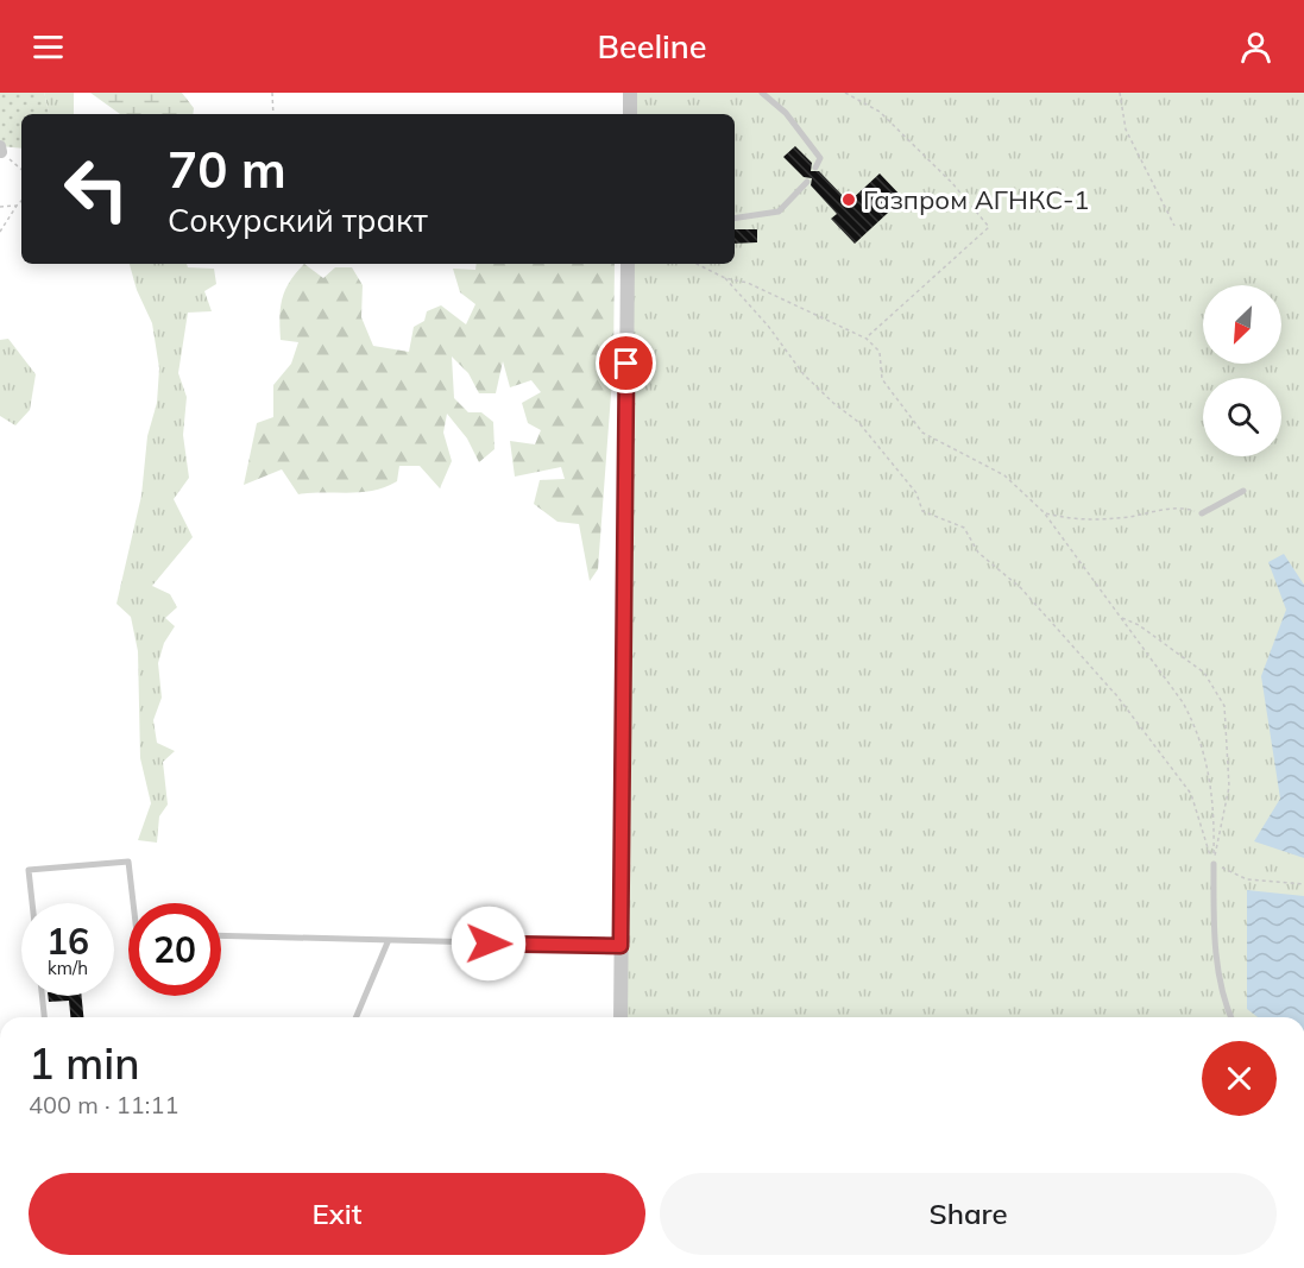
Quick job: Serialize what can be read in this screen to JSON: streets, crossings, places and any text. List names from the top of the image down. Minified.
{"places":["Газпром АГНКС-1"],"north":"bottom left","page":{"header":"Beeline","turn":["70 m","Сокурский тракт"],"speed":"16 km/h","limit":"20","heading":["1 min","400 m · 11:11"],"buttons":["Exit","Share"]}}
